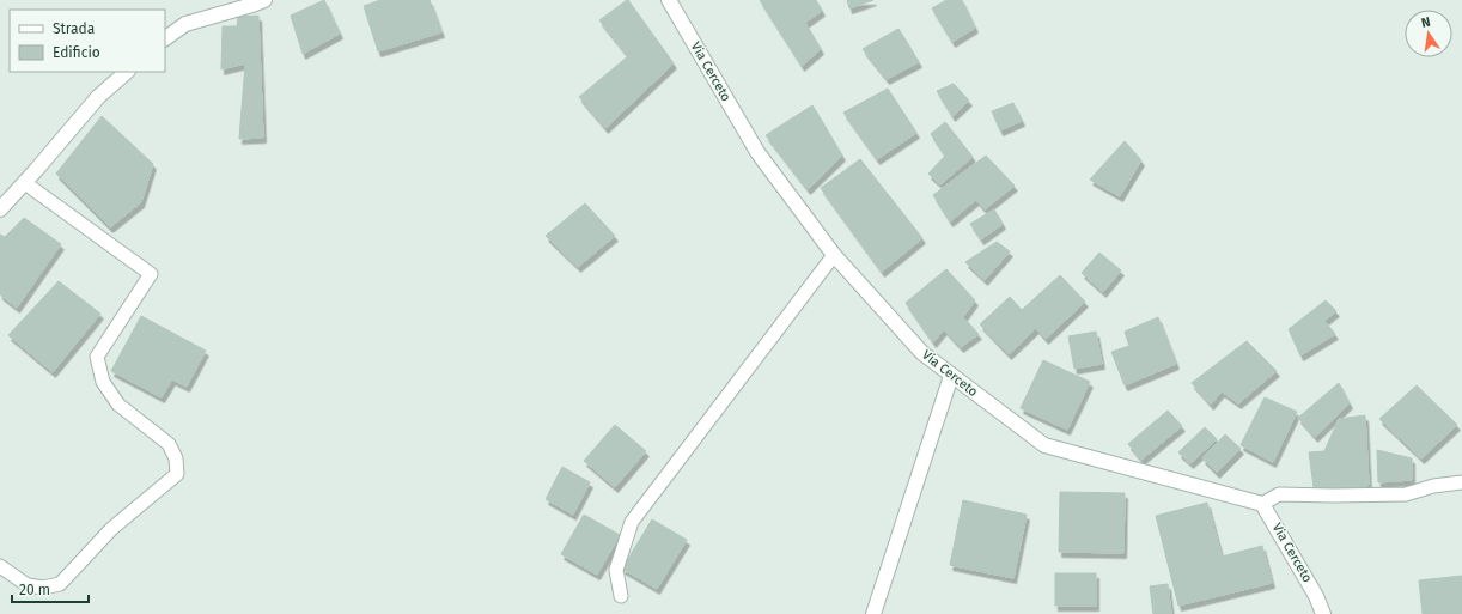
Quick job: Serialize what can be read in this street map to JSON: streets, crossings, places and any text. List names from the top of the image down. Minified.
{"streets":{"street":["Via Cerceto"]},"legend":["Strada","Edificio"],"scale_bar":"20 m","north":"top"}
